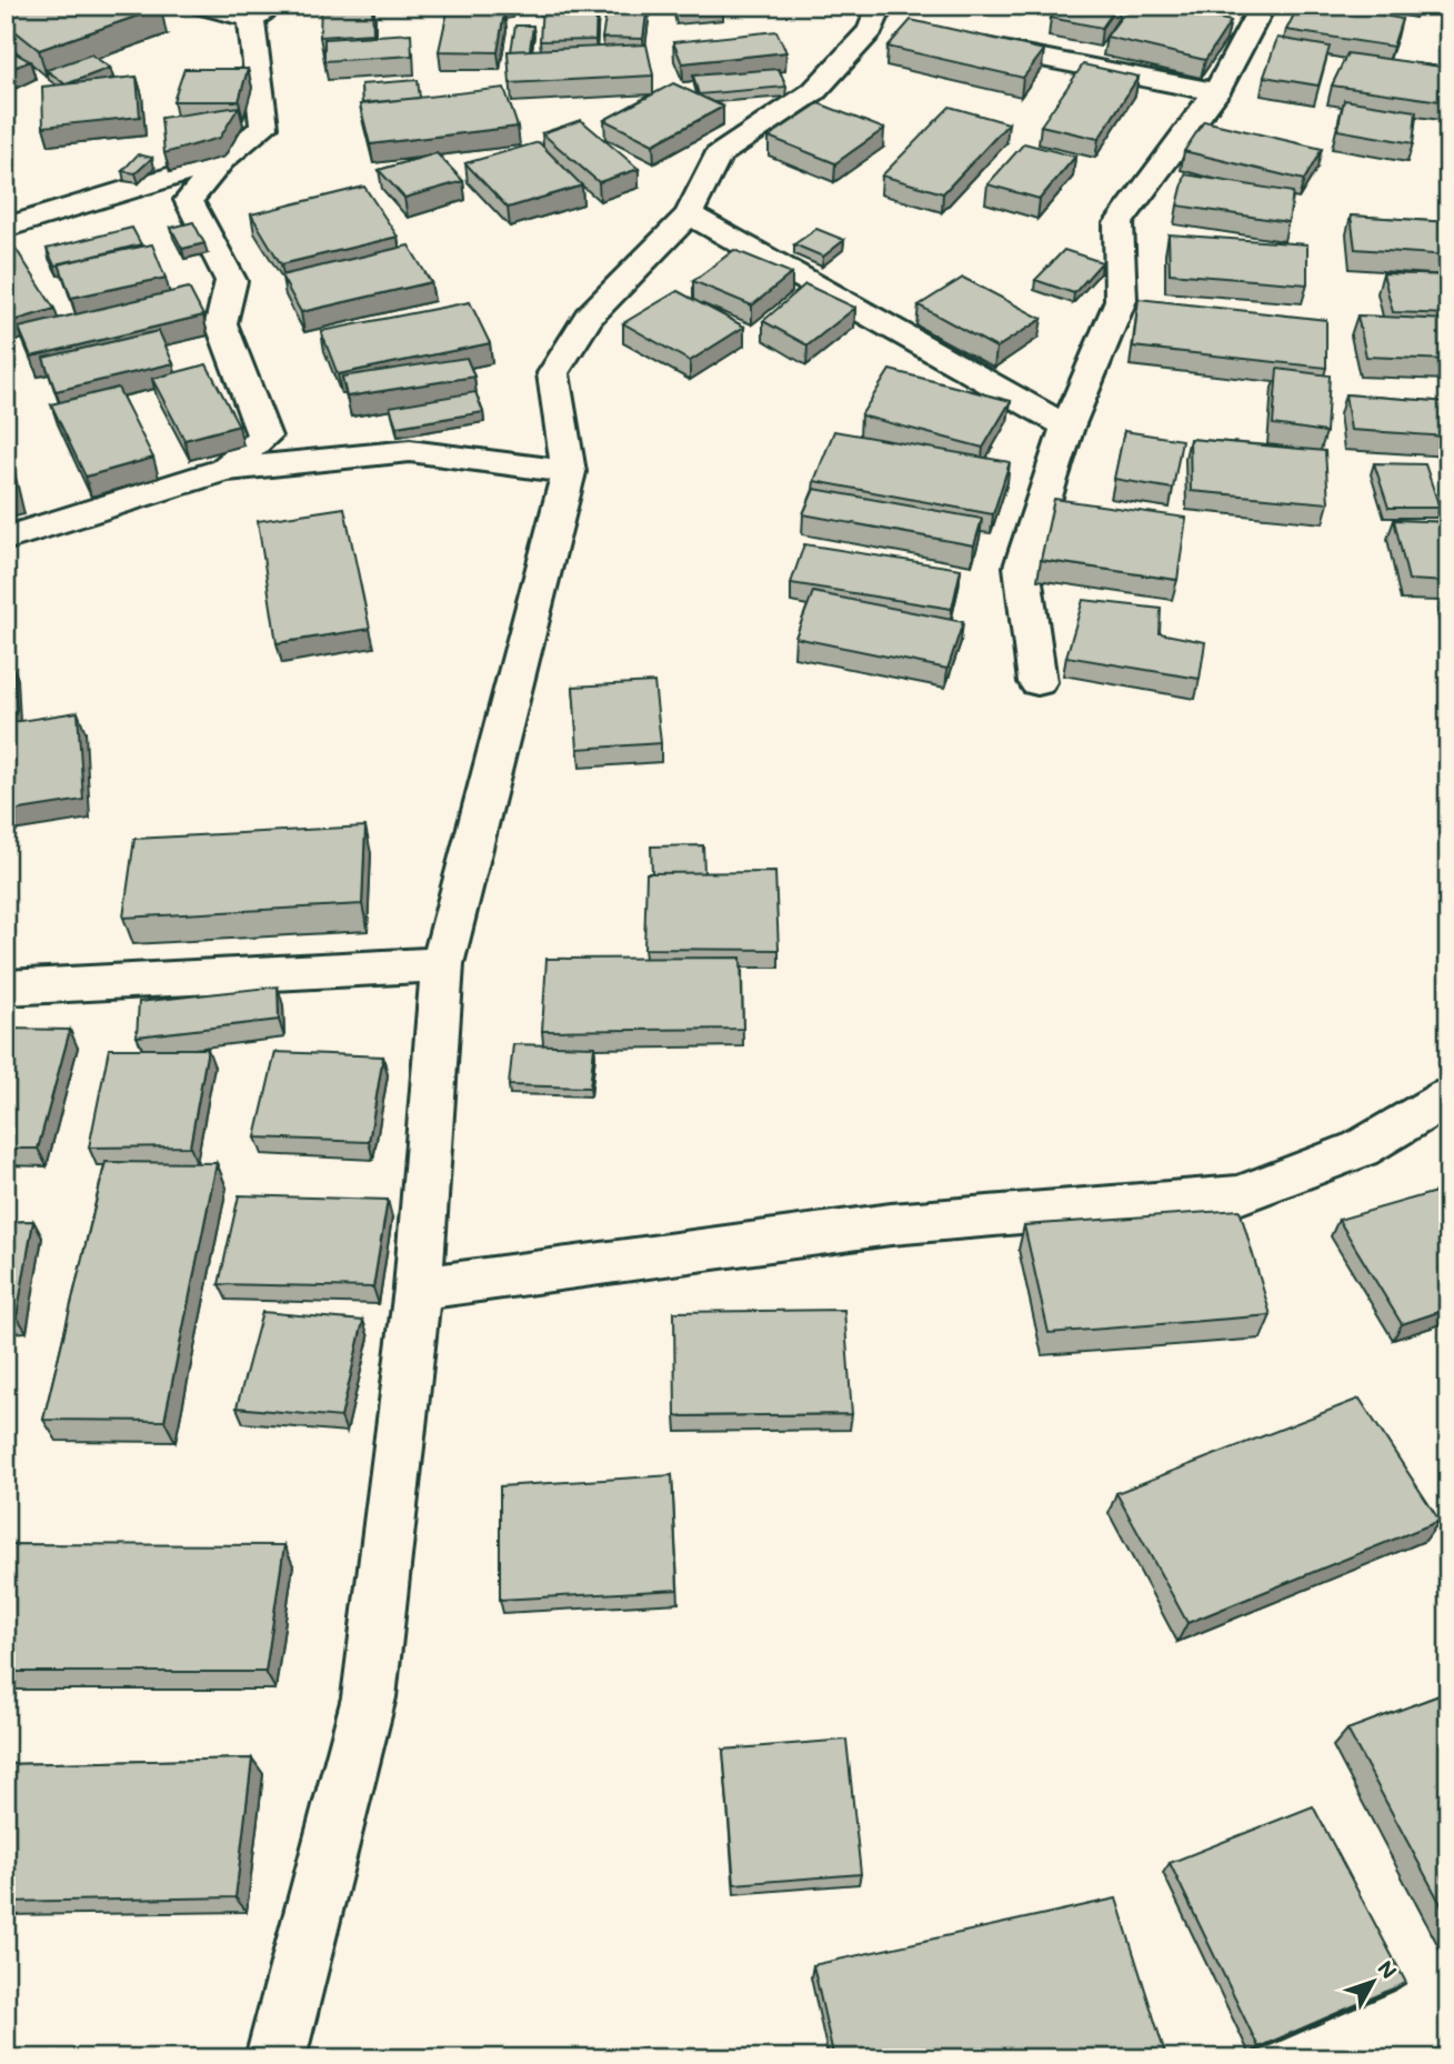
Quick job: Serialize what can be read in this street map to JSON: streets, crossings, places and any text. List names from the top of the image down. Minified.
{"north":"top right"}
